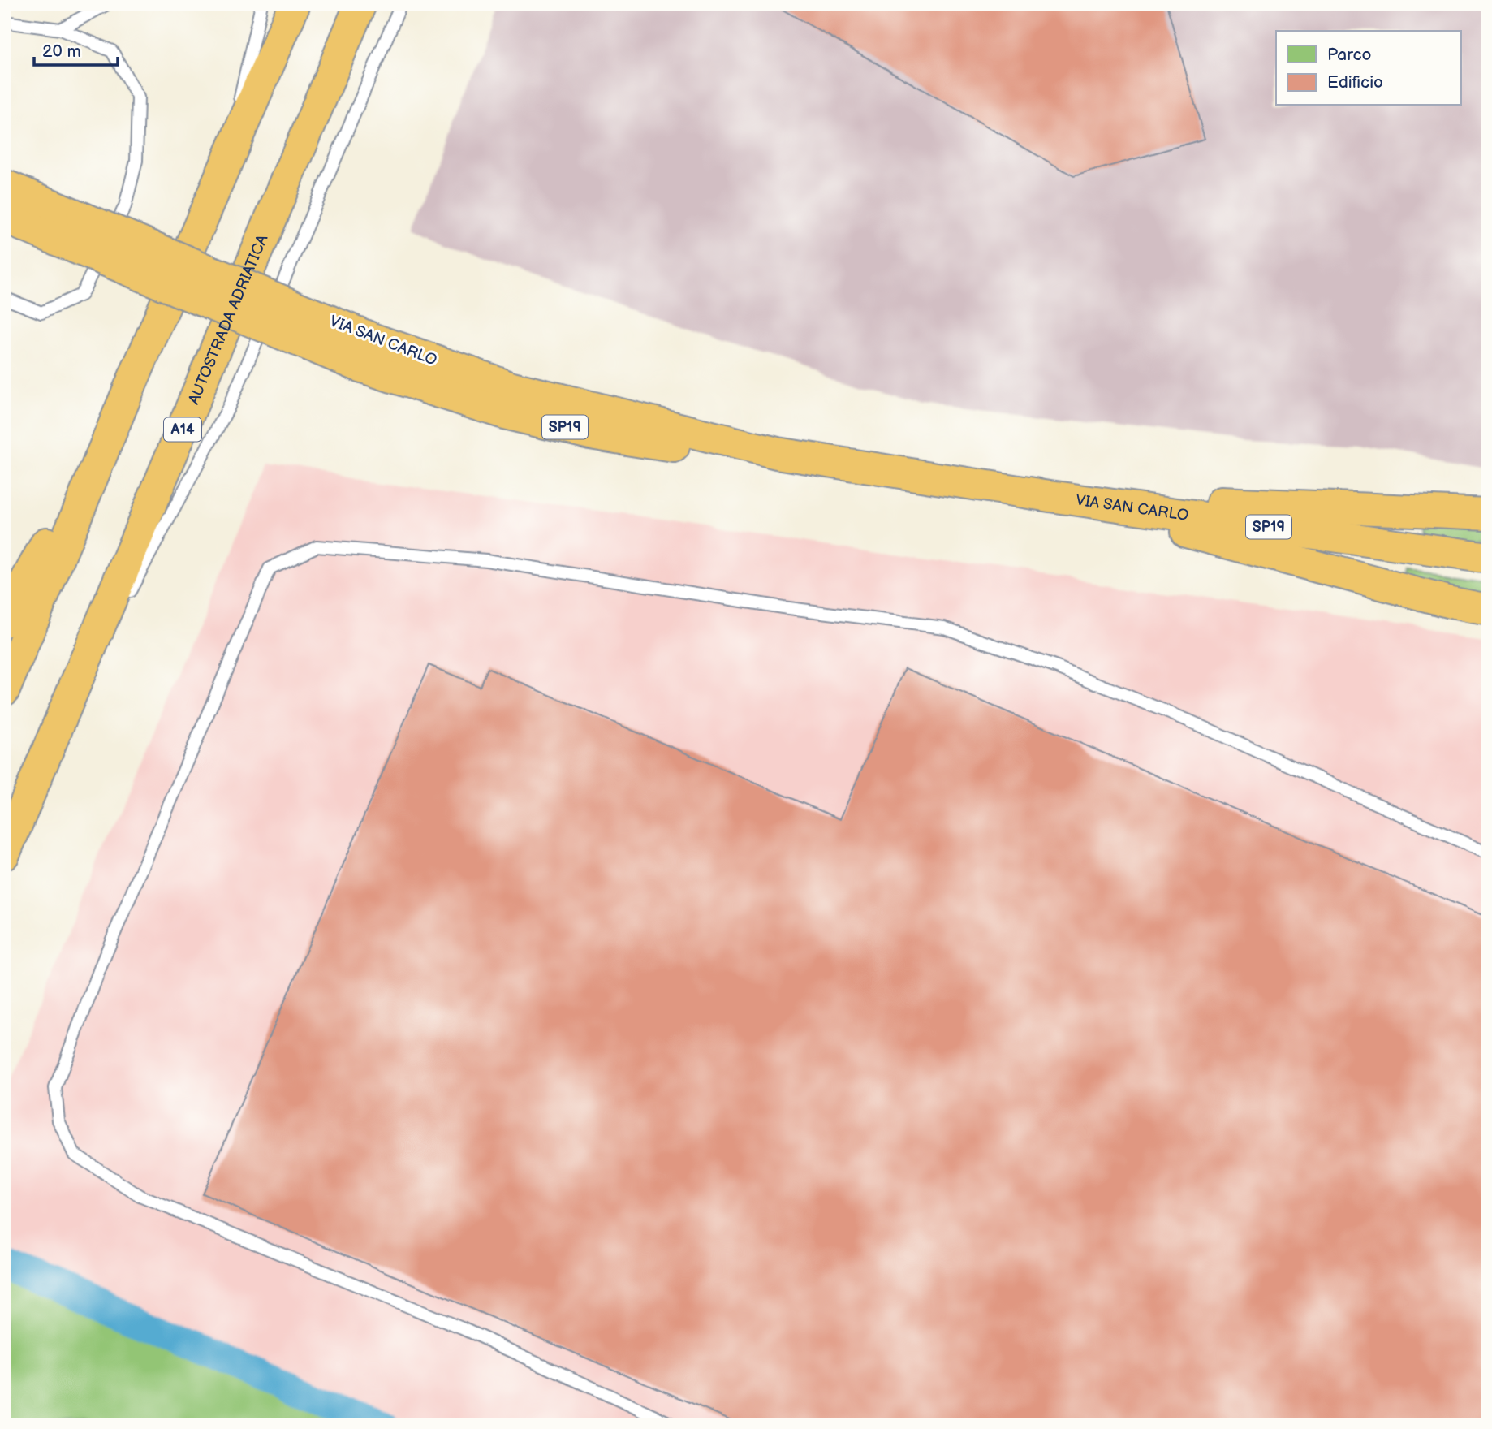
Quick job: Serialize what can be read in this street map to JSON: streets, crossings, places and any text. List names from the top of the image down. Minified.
{"streets":{"highway":["AUTOSTRADA ADRIATICA","VIA SAN CARLO","SP19","A14"]},"legend":["Parco","Edificio"],"scale_bar":"20 m"}
